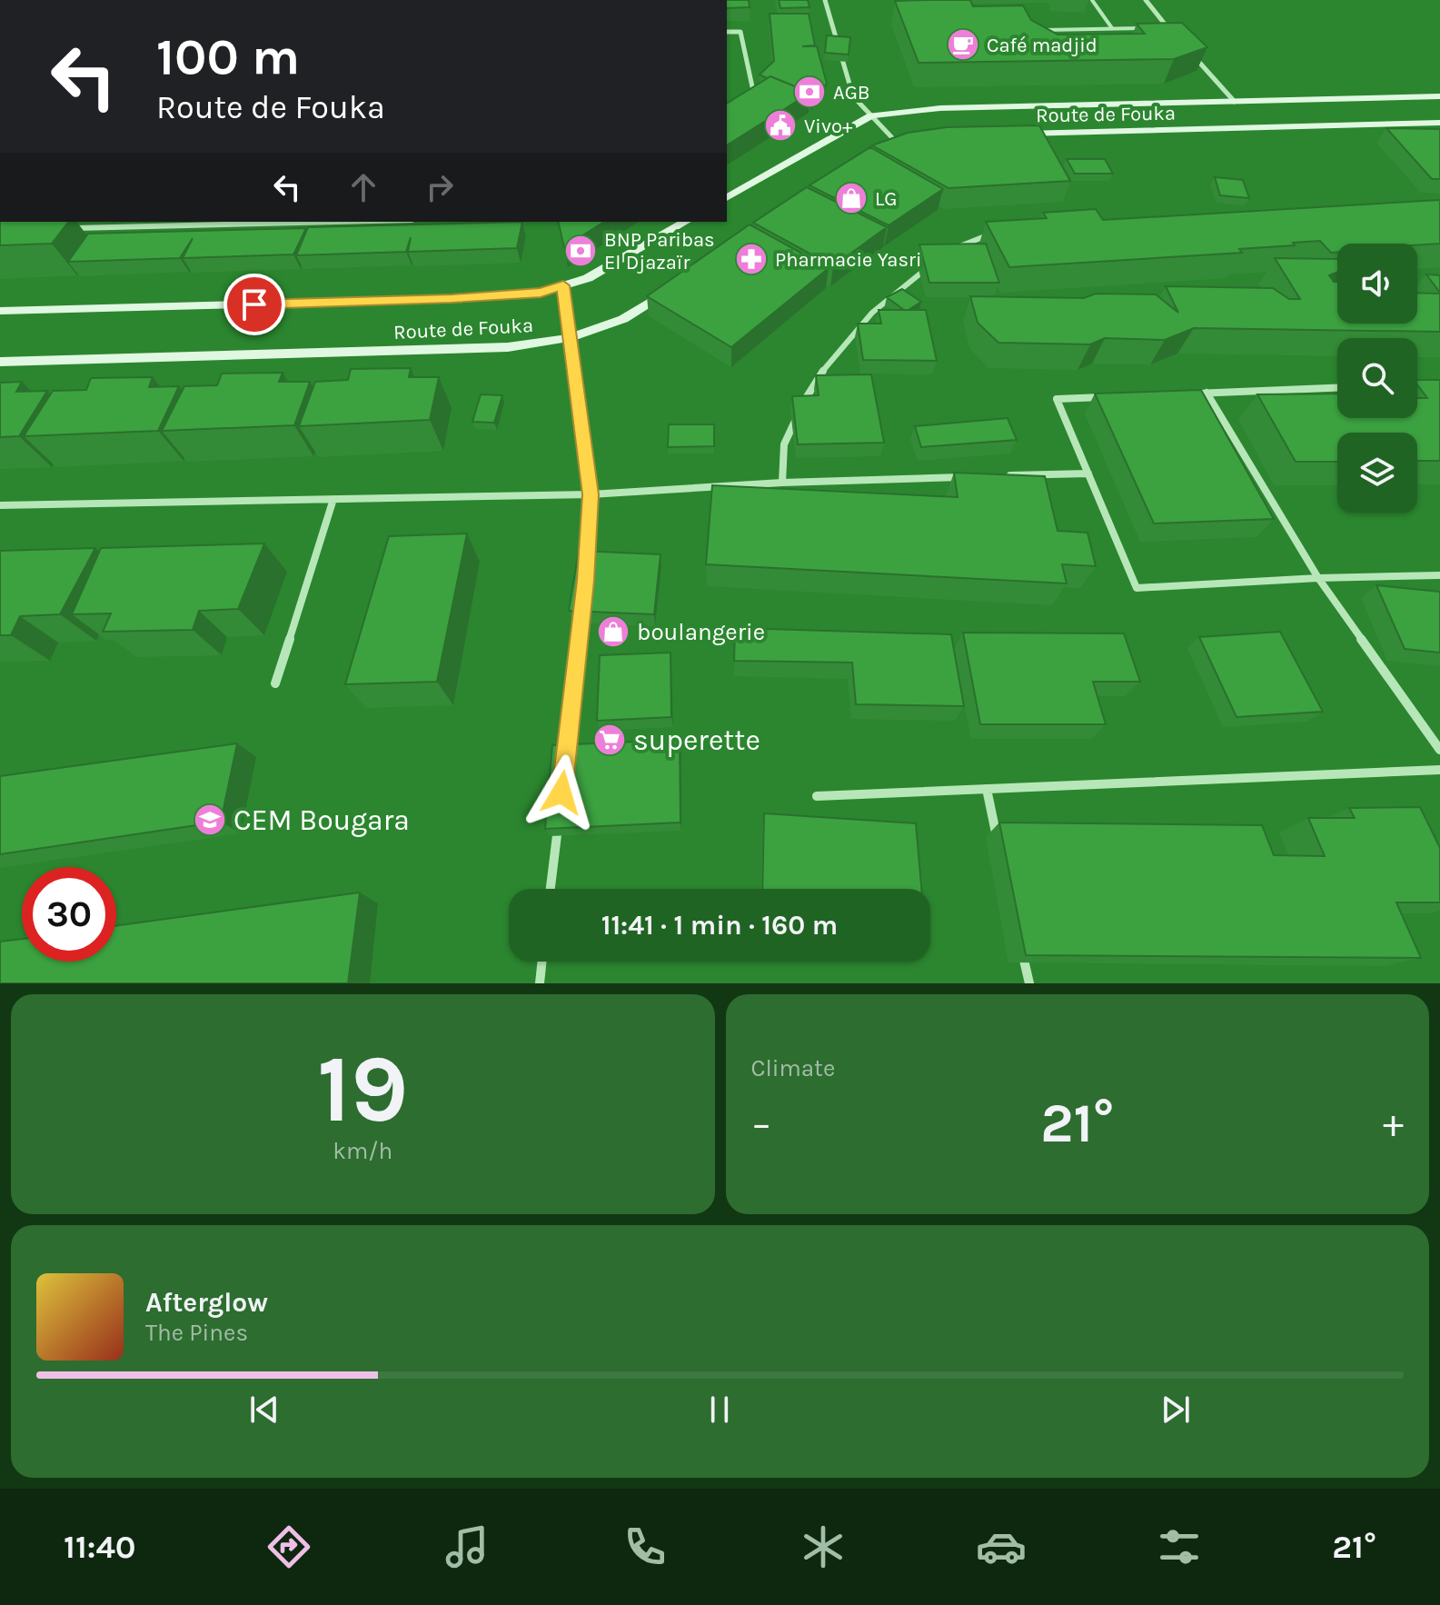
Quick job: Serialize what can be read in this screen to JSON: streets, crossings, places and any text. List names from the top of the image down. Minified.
{"streets":{"main road":["Route de Fouka"]},"places":{"cafe":["Café madjid"],"bank":["AGB","BNP Paribas El Djazaïr"],"public building":["Vivo+"],"shop":["LG","boulangerie"],"pharmacy":["Pharmacie Yasri"],"supermarket":["superette"],"school or university":["CEM Bougara"]},"page":{"turn":["100 m","Route de Fouka"],"limit":"30","trip":"11:41 · 1 min · 160 m","tile":[["19","km/h"],"Climate"],"heat":["−","21°","+"],"song":["Afterglow","The Pines"],"tabs":["11:40","21°"]}}
